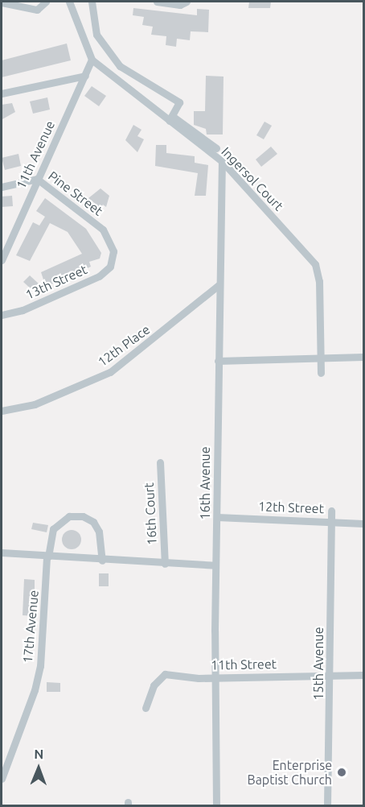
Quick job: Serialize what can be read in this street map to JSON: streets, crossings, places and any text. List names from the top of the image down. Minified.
{"streets":{"street":["11th Avenue","Ingersol Court","Pine Street","13th Street","12th Place","16th Avenue","12th Street","16th Court","17th Avenue","15th Avenue","11th Street"]},"crossings":[["11th Avenue","Ingersol Court"],["11th Avenue","Pine Street"],["Ingersol Court","16th Avenue"],["Pine Street","13th Street"],["12th Place","16th Avenue"],["16th Avenue","12th Street"],["16th Avenue","11th Street"],["12th Street","15th Avenue"],["15th Avenue","11th Street"]],"places":["Enterprise Baptist Church"],"north":"top"}
